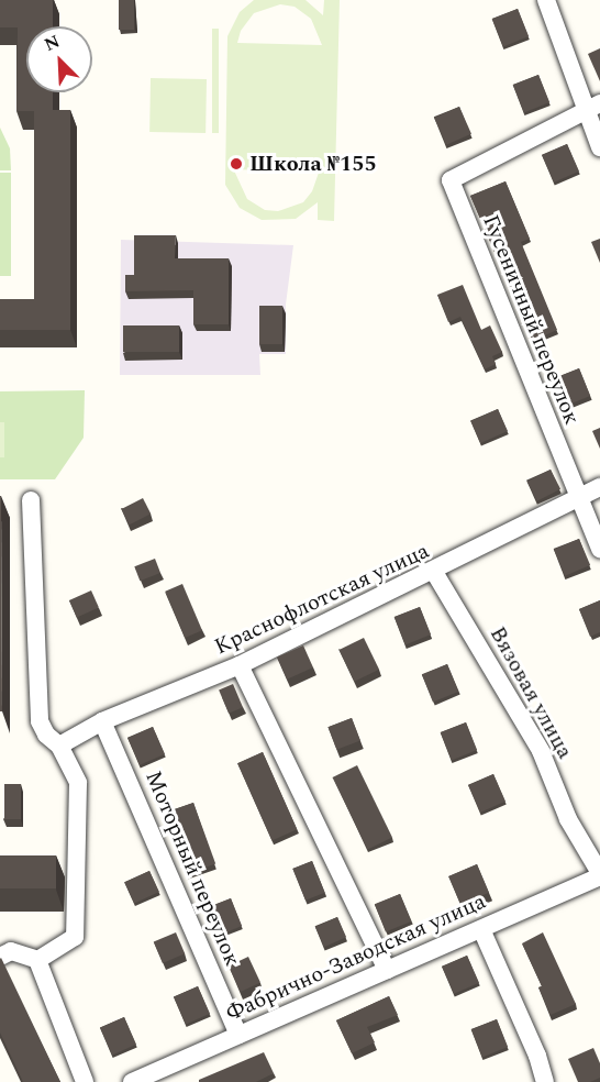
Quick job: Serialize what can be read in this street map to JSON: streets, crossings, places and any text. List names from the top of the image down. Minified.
{"streets":{"street":["Гусеничный переулок","Краснофлотская улица","Вязовая улица","Моторный переулок","Фабрично-Заводская улица"]},"crossings":[["Гусеничный переулок","Краснофлотская улица"],["Краснофлотская улица","Вязовая улица"],["Краснофлотская улица","Моторный переулок"],["Вязовая улица","Фабрично-Заводская улица"],["Моторный переулок","Фабрично-Заводская улица"]],"places":["Школа №155"],"north":"top left"}
